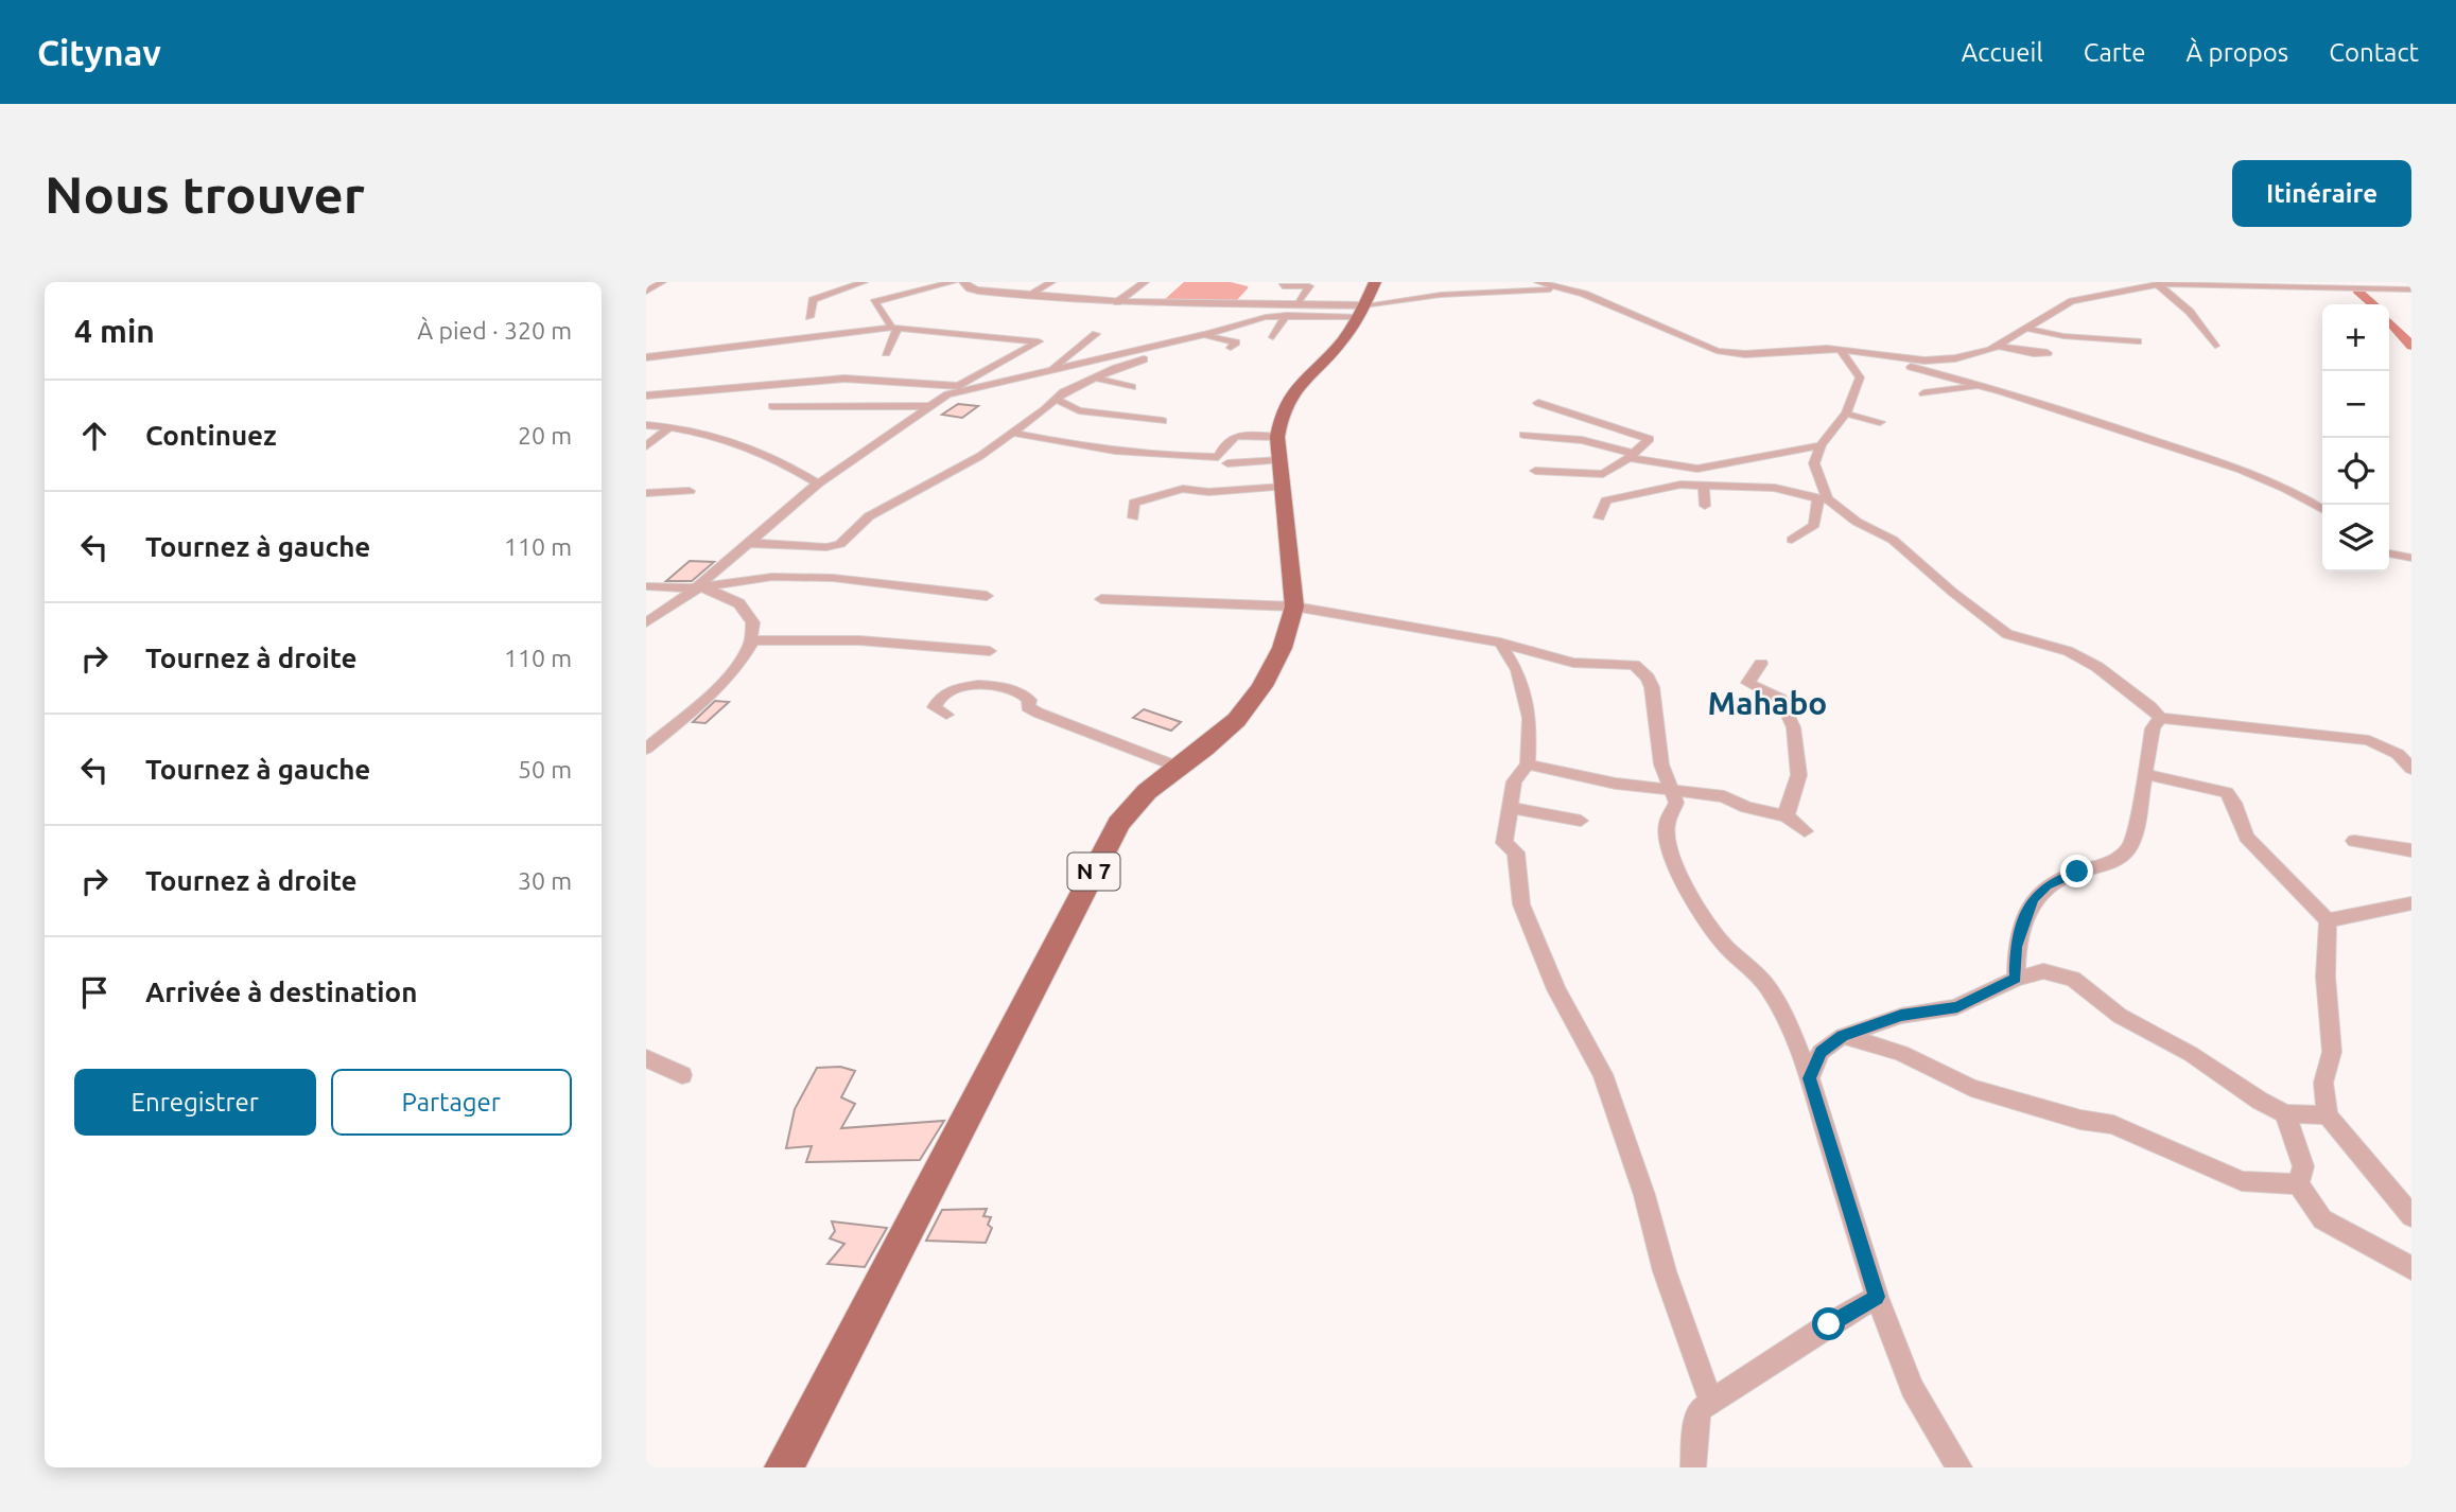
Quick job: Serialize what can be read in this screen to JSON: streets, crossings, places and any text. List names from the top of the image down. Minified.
{"streets":{"main road":["N 7"]},"districts":["Mahabo"],"page":{"header":"Citynav","nav":["Accueil","Carte","À propos","Contact"],"buttons":["Itinéraire",["Enregistrer","Partager"]],"title":"Nous trouver","heading":["4 min","À pied · 320 m"],"map_buttons":["+","−"],"list":[["Continuez","20 m"],["Tournez à gauche","110 m"],["Tournez à droite","110 m"],["Tournez à gauche","50 m"],["Tournez à droite","30 m"],"Arrivée à destination"]}}
